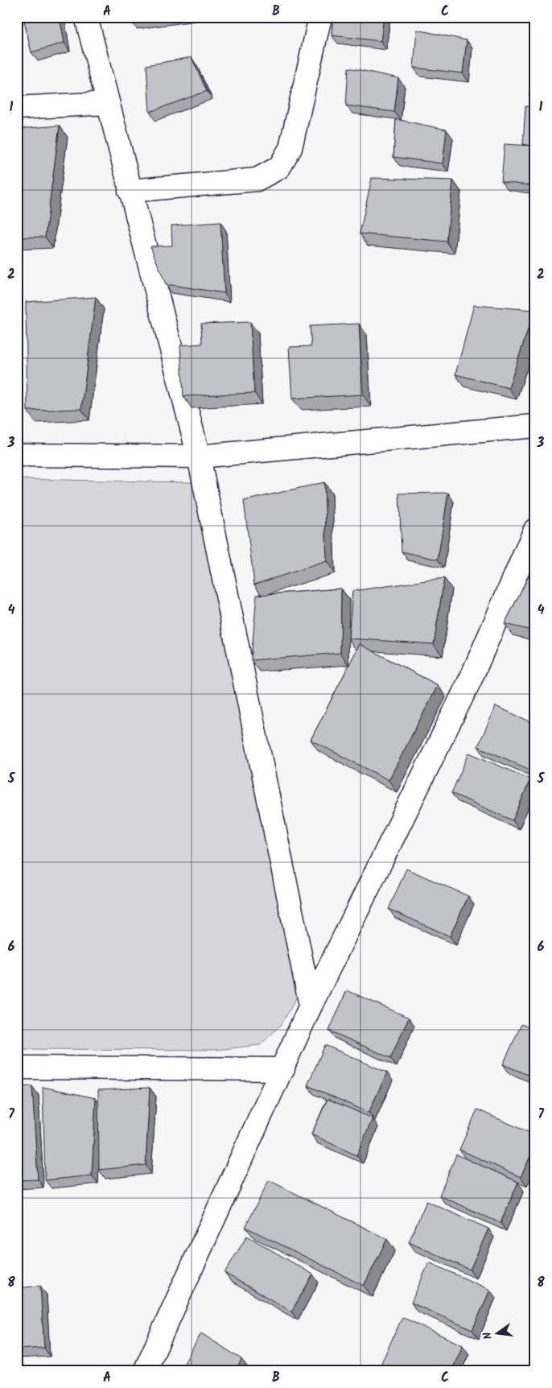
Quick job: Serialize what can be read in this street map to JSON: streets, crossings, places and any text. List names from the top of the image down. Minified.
{"north":"left","grid":{"columns":["A","B","C"],"rows":["1","2","3","4","5","6","7","8"]}}
